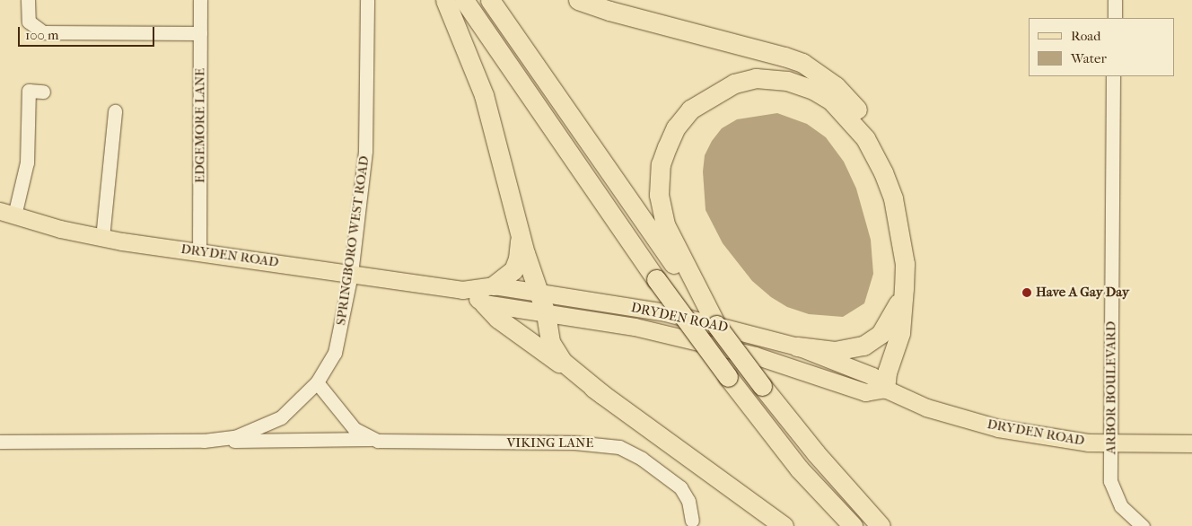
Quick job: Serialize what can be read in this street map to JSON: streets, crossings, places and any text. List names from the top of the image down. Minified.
{"streets":{"main road":["DRYDEN ROAD"],"street":["EDGEMORE LANE","SPRINGBORO WEST ROAD","ARBOR BOULEVARD","VIKING LANE"]},"crossings":[["EDGEMORE LANE","DRYDEN ROAD"],["SPRINGBORO WEST ROAD","DRYDEN ROAD"],["SPRINGBORO WEST ROAD","VIKING LANE"],["DRYDEN ROAD","ARBOR BOULEVARD"]],"places":["Have A Gay Day"],"legend":["Road","Water"],"scale_bar":"100 m"}
